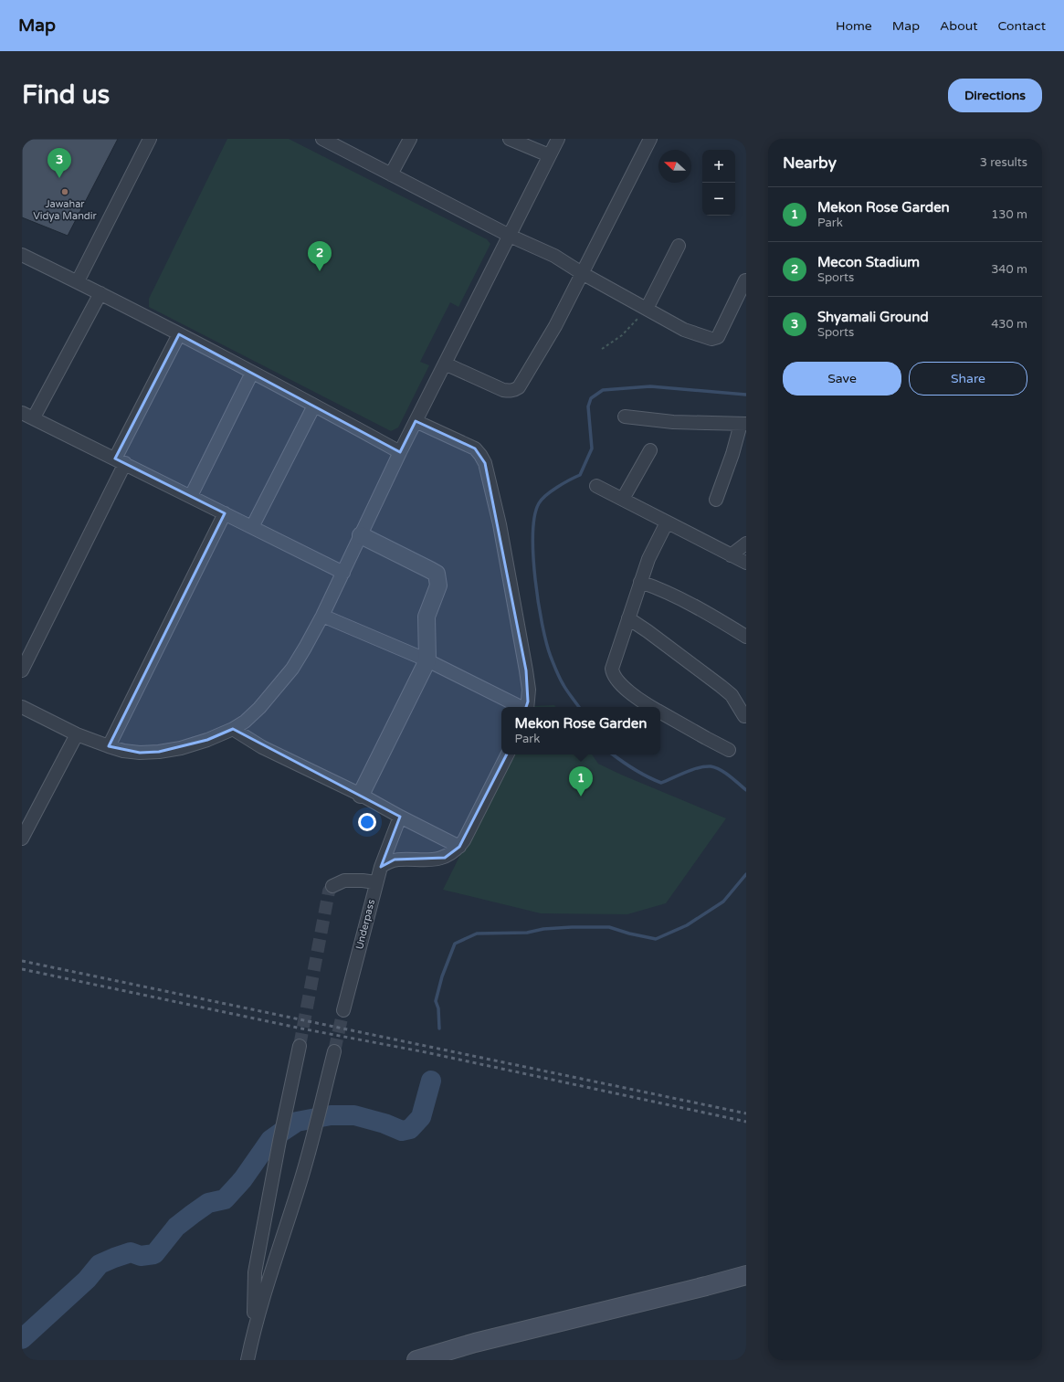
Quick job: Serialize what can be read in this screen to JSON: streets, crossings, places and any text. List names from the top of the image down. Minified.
{"streets":{"street":["Underpass"]},"places":["Jawahar Vidya Mandir"],"north":"left","page":{"header":"Map","nav":["Home","Map","About","Contact"],"buttons":["Directions",["Save","Share"]],"title":"Find us","heading":["Nearby","3 results"],"pins":["3","2","1"],"map_buttons":["+","−"],"list":[{"mark":"1","name":"Mekon Rose Garden","note":"Park","value":"130 m"},{"mark":"2","name":"Mecon Stadium","note":"Sports","value":"340 m"},{"mark":"3","name":"Shyamali Ground","note":"Sports","value":"430 m"}],"popup":["Mekon Rose Garden","Park"]}}
